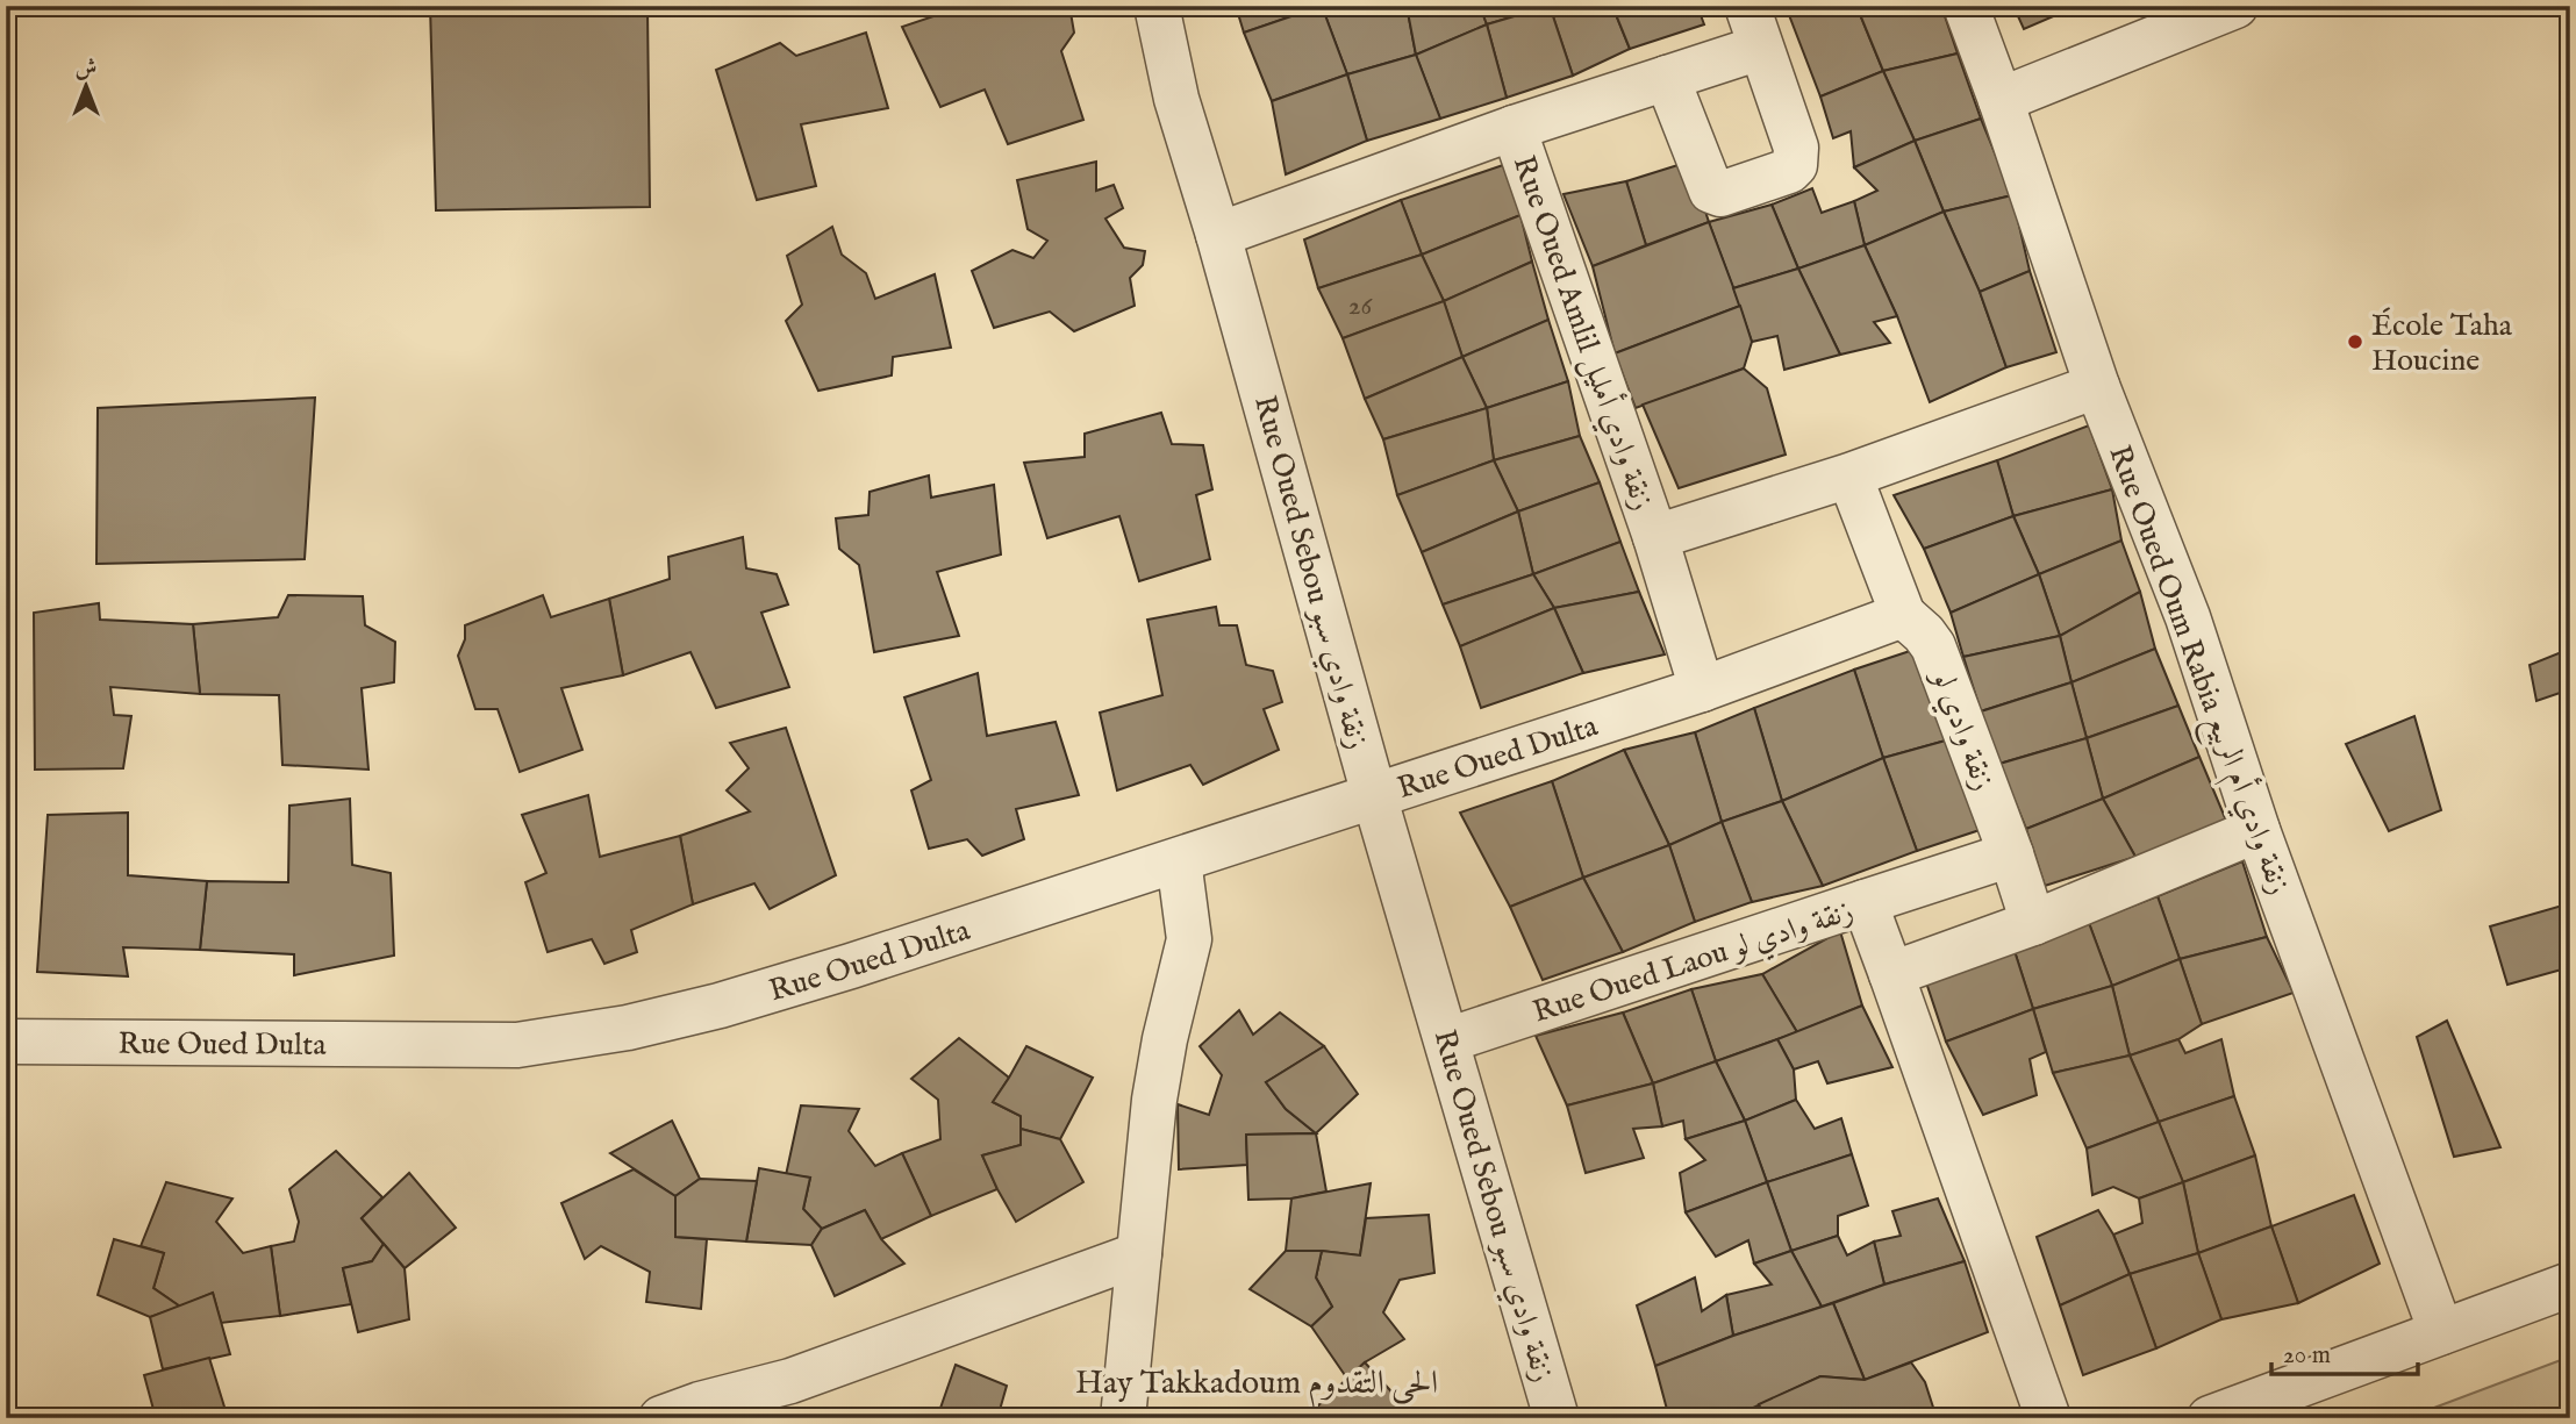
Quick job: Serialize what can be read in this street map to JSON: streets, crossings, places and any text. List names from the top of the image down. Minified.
{"streets":{"street":["Rue Oued Amlil زنقة وادي أمليل","Rue Oued Sebou زنقة وادي سبو","Rue Oued Oum Rabia زنقة وادي أم الربيع","زنقة وادي لو","Rue Oued Dulta","Rue Oued Laou زنقة وادي لو"]},"crossings":[["Rue Oued Sebou زنقة وادي سبو","Rue Oued Dulta"],["Rue Oued Sebou زنقة وادي سبو","Rue Oued Laou زنقة وادي لو"],["زنقة وادي لو","Rue Oued Dulta"]],"districts":["Hay Takkadoum الحي التقدوم"],"places":["École Taha Houcine"],"house_numbers":["26"],"scale_bar":"20 m","north":"top"}
